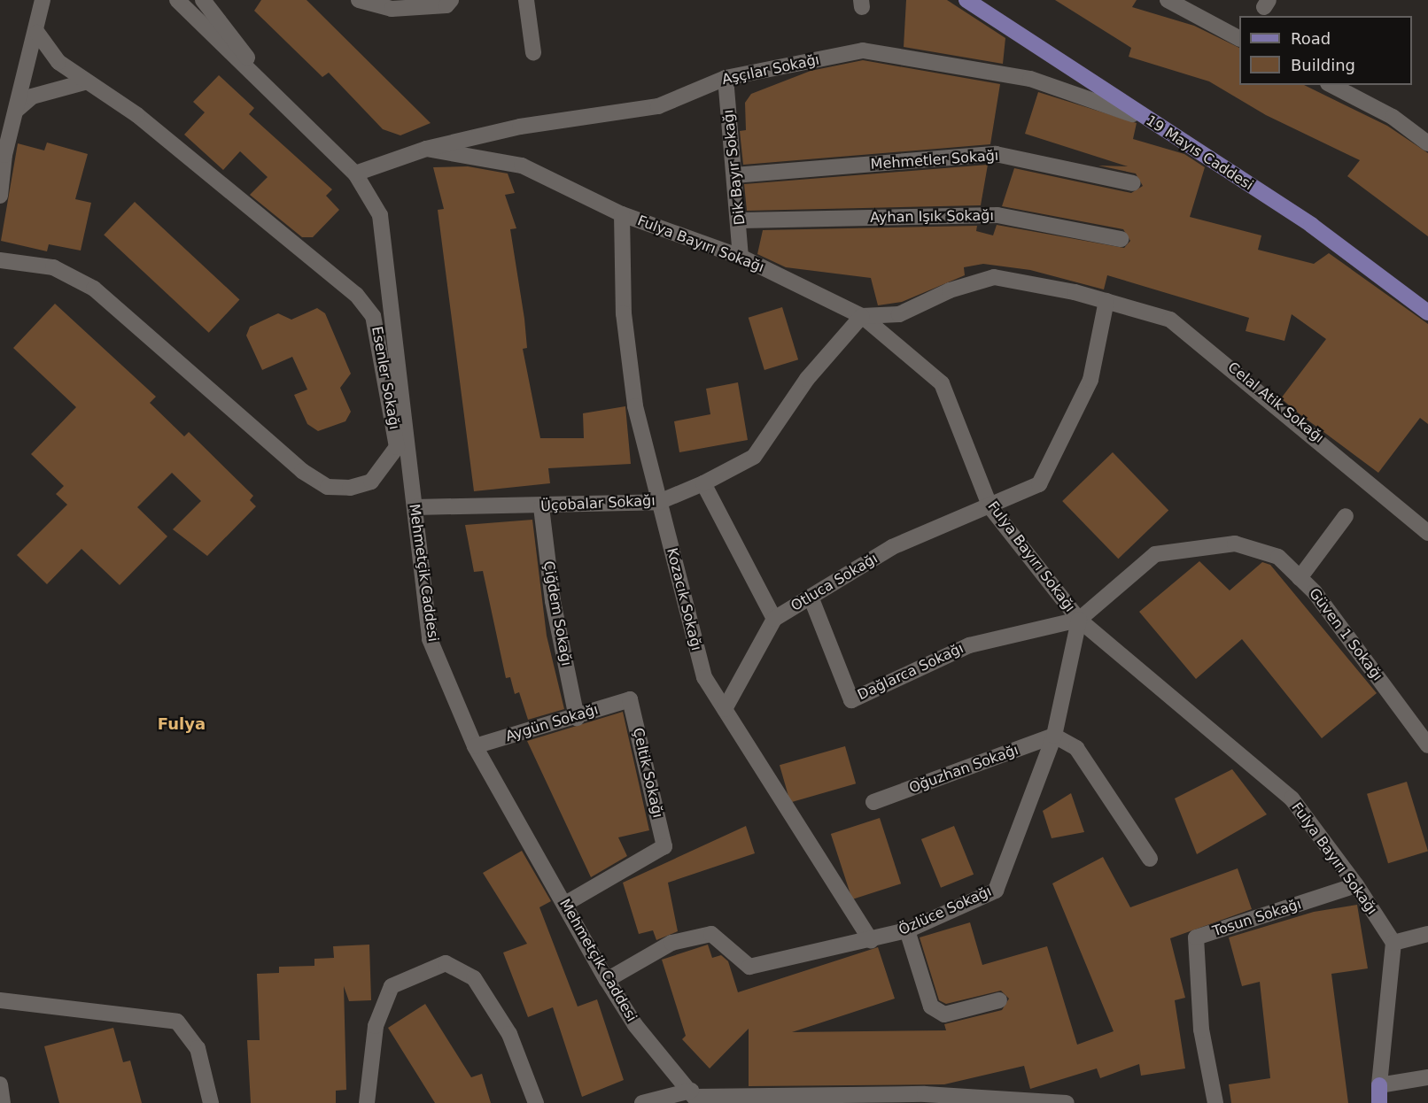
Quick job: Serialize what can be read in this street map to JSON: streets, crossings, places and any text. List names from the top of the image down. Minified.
{"streets":{"main road":["19 Mayıs Caddesi"],"street":["Aşçılar Sokağı","Mehmetler Sokağı","Dik Bayır Sokağı","Ayhan Işık Sokağı","Fulya Bayırı Sokağı","Esenler Sokağı","Celal Atik Sokağı","Üçobalar Sokağı","Mehmetçik Caddesi","Otluca Sokağı","Kozacık Sokağı","Çiğdem Sokağı","Güven 1 Sokağı","Dağlarca Sokağı","Aygün Sokağı","Oğuzhan Sokağı","Çeltik Sokağı","Özlüce Sokağı","Tosun Sokağı"]},"crossings":[["Aşçılar Sokağı","19 Mayıs Caddesi"],["Aşçılar Sokağı","Dik Bayır Sokağı"],["Aşçılar Sokağı","Fulya Bayırı Sokağı"],["Aşçılar Sokağı","Mehmetçik Caddesi"],["Mehmetler Sokağı","Dik Bayır Sokağı"],["Dik Bayır Sokağı","Ayhan Işık Sokağı"],["Dik Bayır Sokağı","Fulya Bayırı Sokağı"],["Fulya Bayırı Sokağı","Celal Atik Sokağı"],["Fulya Bayırı Sokağı","Üçobalar Sokağı"],["Fulya Bayırı Sokağı","Otluca Sokağı"],["Fulya Bayırı Sokağı","Kozacık Sokağı"],["Fulya Bayırı Sokağı","Güven 1 Sokağı"],["Fulya Bayırı Sokağı","Dağlarca Sokağı"],["Fulya Bayırı Sokağı","Özlüce Sokağı"],["Fulya Bayırı Sokağı","Tosun Sokağı"],["Celal Atik Sokağı","Üçobalar Sokağı"],["Üçobalar Sokağı","Mehmetçik Caddesi"],["Üçobalar Sokağı","Kozacık Sokağı"],["Üçobalar Sokağı","Çiğdem Sokağı"],["Mehmetçik Caddesi","Aygün Sokağı"],["Mehmetçik Caddesi","Çeltik Sokağı"],["Mehmetçik Caddesi","Özlüce Sokağı"],["Otluca Sokağı","Kozacık Sokağı"],["Otluca Sokağı","Dağlarca Sokağı"],["Kozacık Sokağı","Özlüce Sokağı"],["Çiğdem Sokağı","Aygün Sokağı"],["Güven 1 Sokağı","Dağlarca Sokağı"],["Güven 1 Sokağı","Özlüce Sokağı"],["Dağlarca Sokağı","Özlüce Sokağı"],["Aygün Sokağı","Çeltik Sokağı"],["Oğuzhan Sokağı","Özlüce Sokağı"]],"districts":["Fulya"],"legend":["Road","Building"]}
